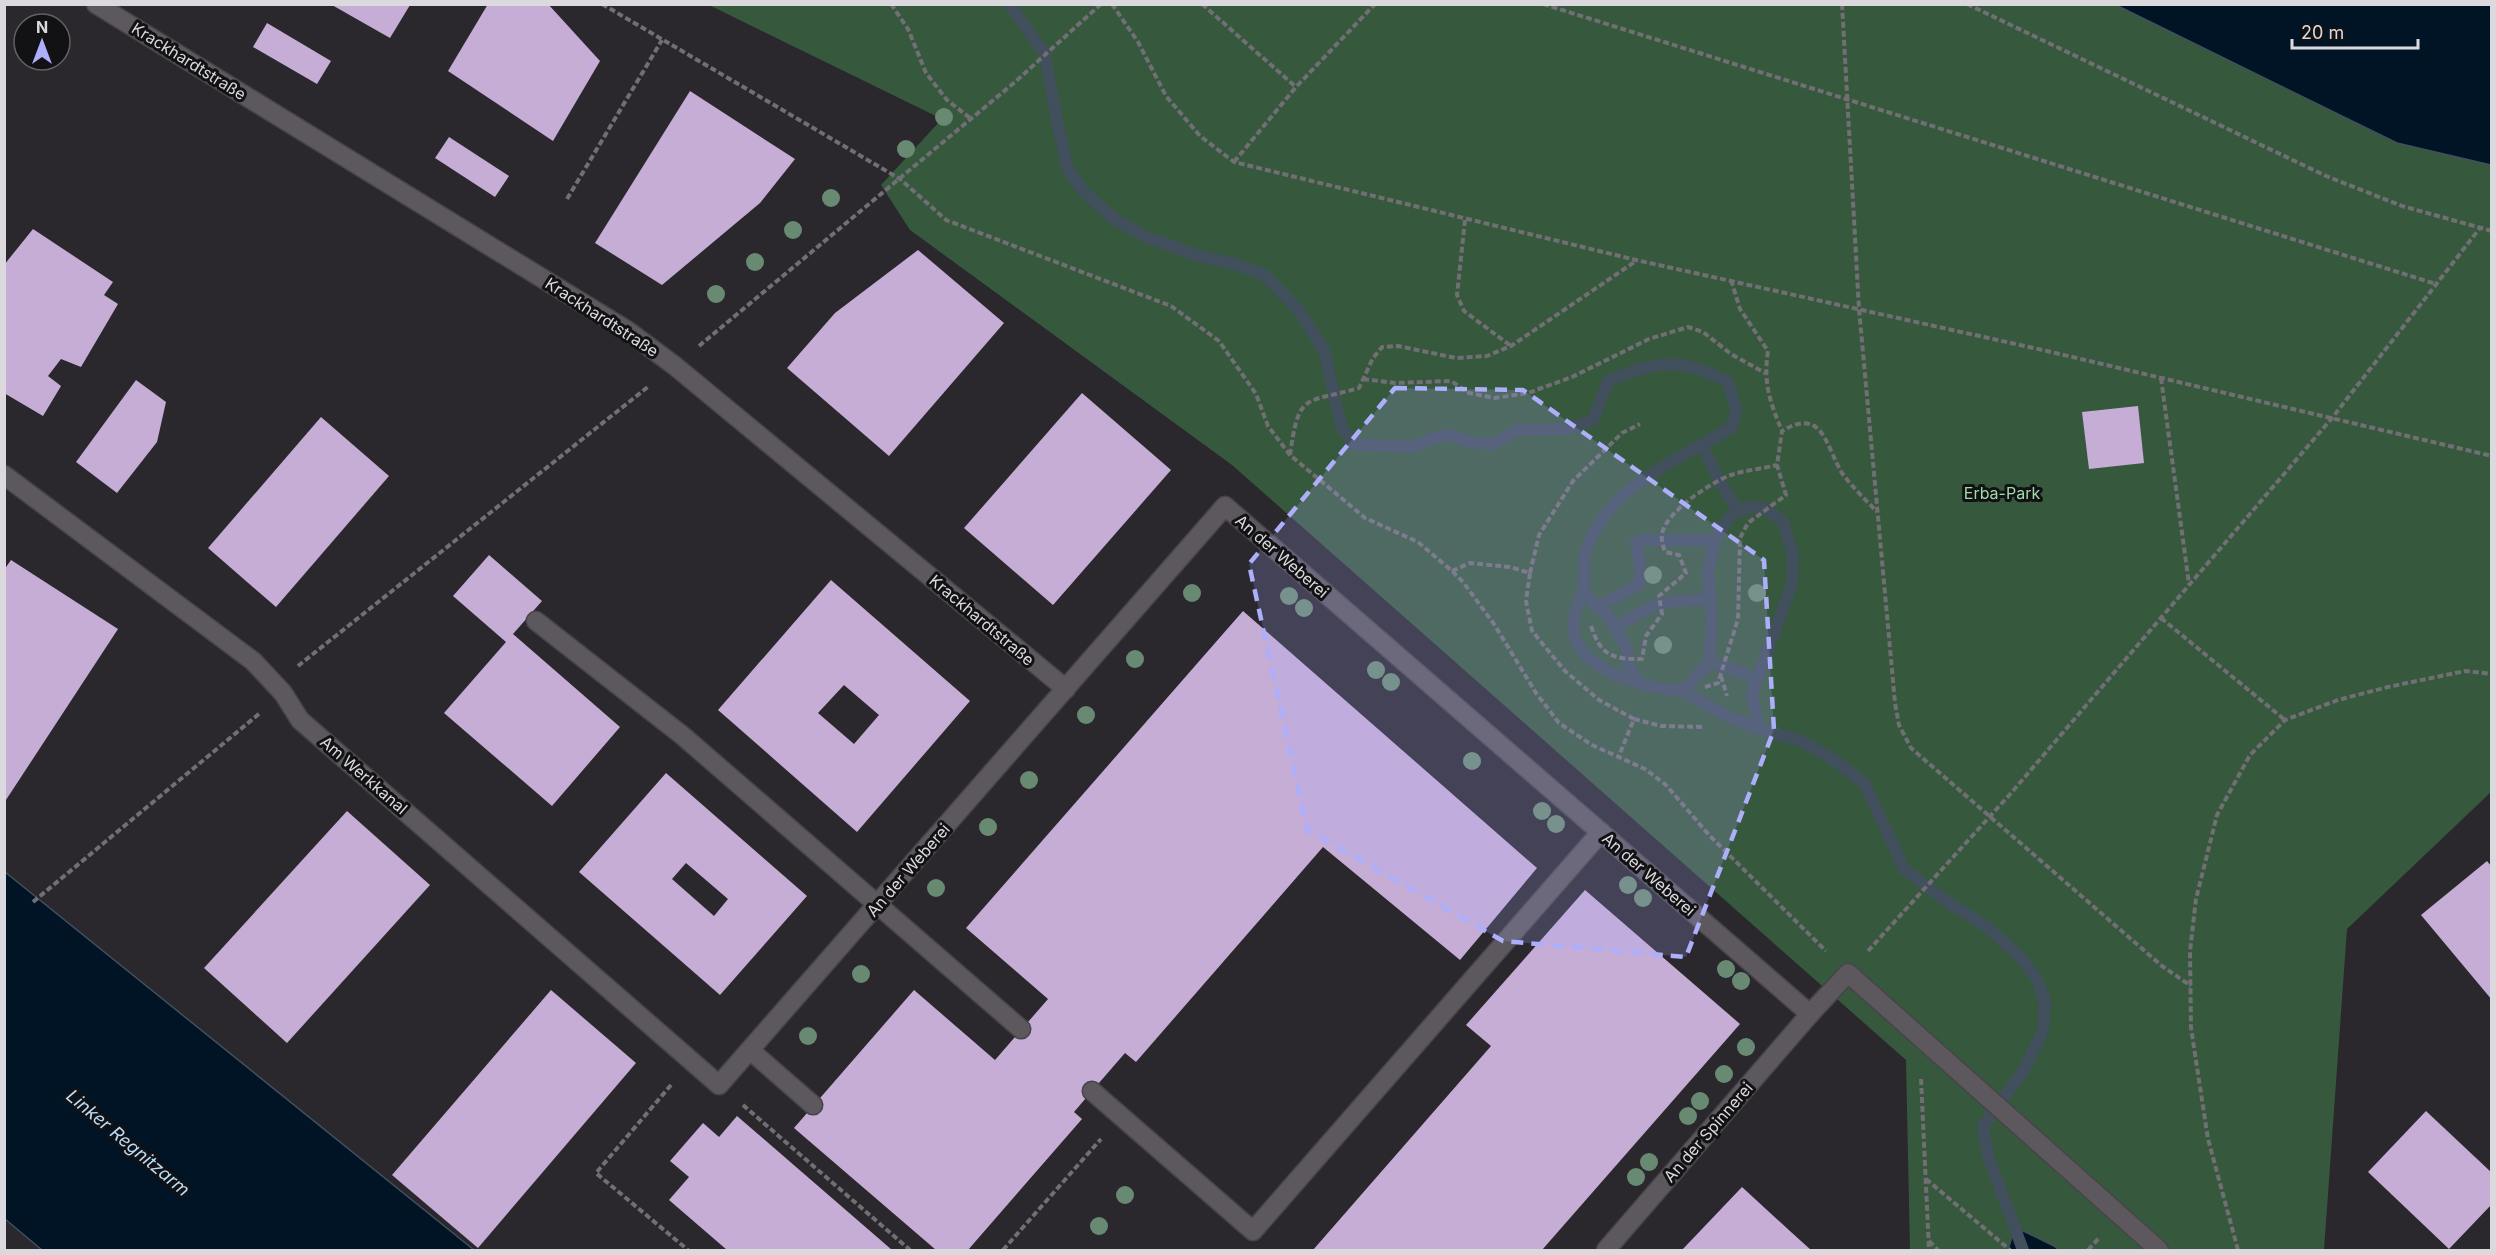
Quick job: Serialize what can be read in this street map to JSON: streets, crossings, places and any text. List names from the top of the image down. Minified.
{"streets":{"street":["Krackhardtstraße","An der Weberei","Am Werkkanal","An der Spinnerei"]},"crossings":[["Krackhardtstraße","An der Weberei"],["An der Weberei","Am Werkkanal"],["An der Weberei","An der Spinnerei"]],"water":["Linker Regnitzarm"],"parks":["Erba-Park"],"scale_bar":"20 m","north":"top"}
